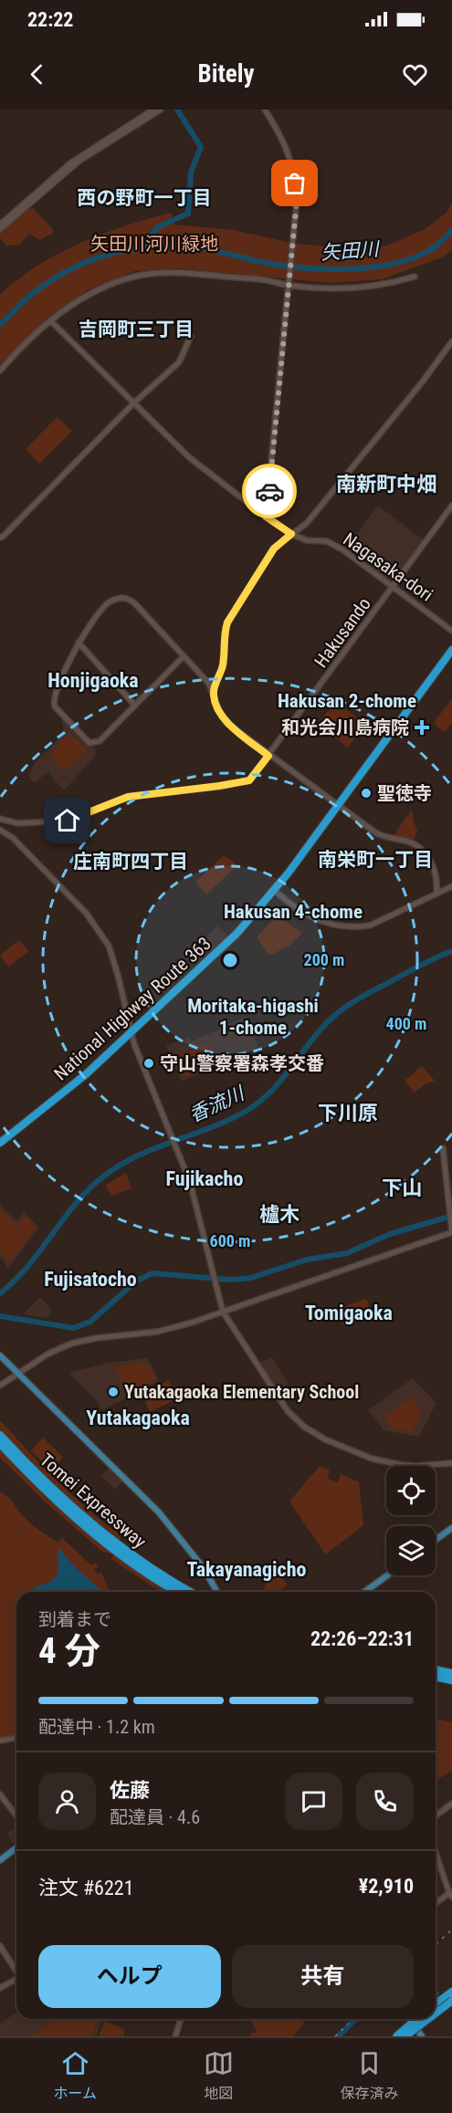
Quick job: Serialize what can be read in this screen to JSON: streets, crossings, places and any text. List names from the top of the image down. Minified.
{"streets":{"highway":["National Highway Route 363","Tomei Expressway"],"street":["Nagasaka-dori","Hakusando"]},"crossings":[["Nagasaka-dori","Hakusando"]],"districts":["西の野町一丁目","吉岡町三丁目","南新町中畑","Honjigaoka","Hakusan 2-chome","南栄町一丁目","庄南町四丁目","Hakusan 4-chome","Moritaka-higashi 1-chome","下川原","Fujikacho","下山","櫨木","Fujisatocho","Tomigaoka","Yutakagaoka","Takayanagicho"],"water":["矢田川","香流川"],"parks":["矢田川河川緑地"],"places":{"health":["和光会川島病院"],"other":["聖徳寺","守山警察署森孝交番","Yutakagaoka Elementary School"]},"page":{"status":"22:22","header":"Bitely","heading":["4 分","到着まで","22:26–22:31"],"panel":["佐藤","配達員 · 4.6","注文 #6221","¥2,910"],"bar":"配達中 · 1.2 km","buttons":["ヘルプ","共有"],"tabs":["ホーム","地図","保存済み"]},"rings":["200 m","400 m","600 m"]}
